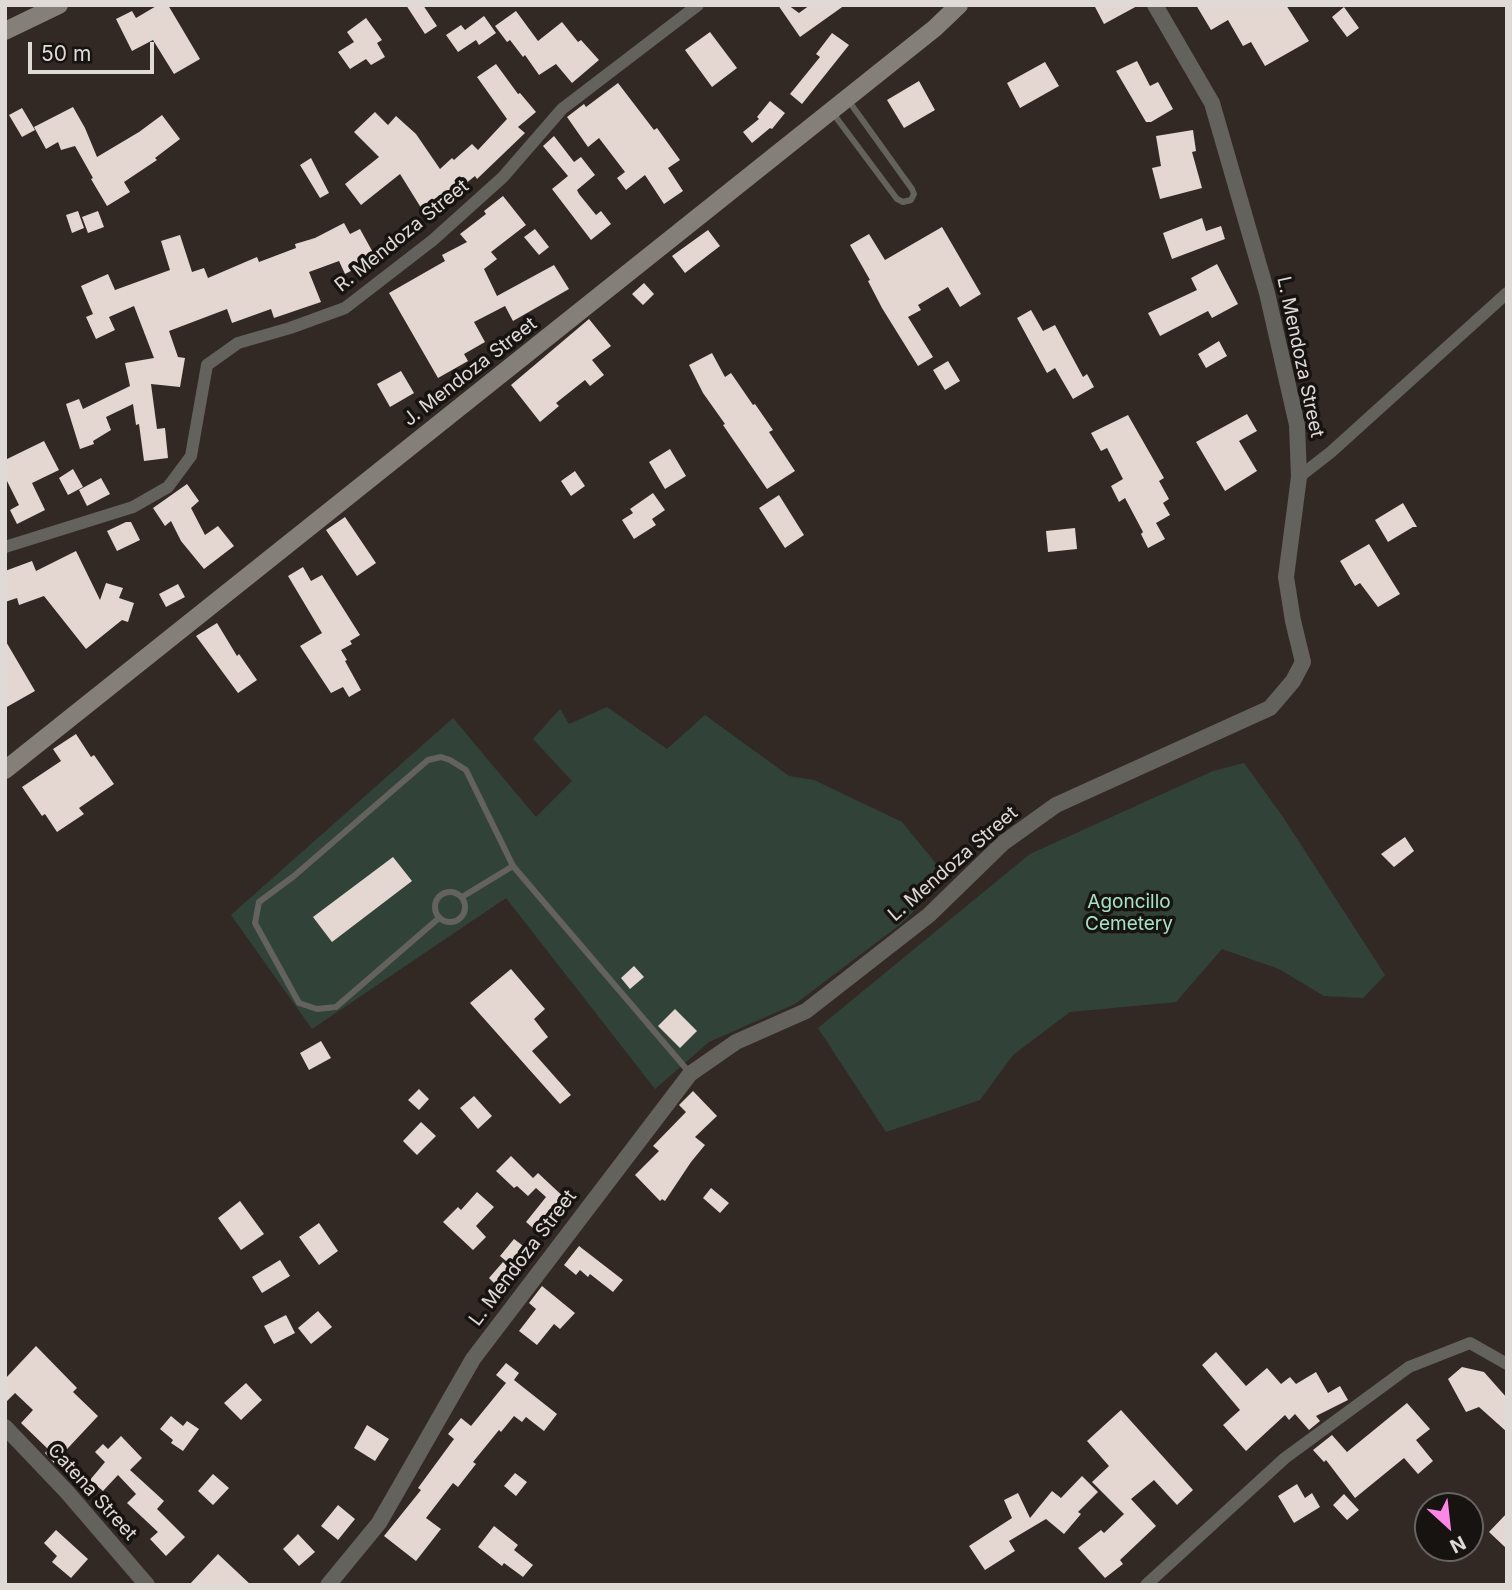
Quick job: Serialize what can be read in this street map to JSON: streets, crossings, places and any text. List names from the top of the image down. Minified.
{"streets":{"main road":["J. Mendoza Street"],"street":["R. Mendoza Street","L. Mendoza Street","Catena Street"]},"parks":["Agoncillo Cemetery"],"scale_bar":"50 m","north":"bottom right"}
